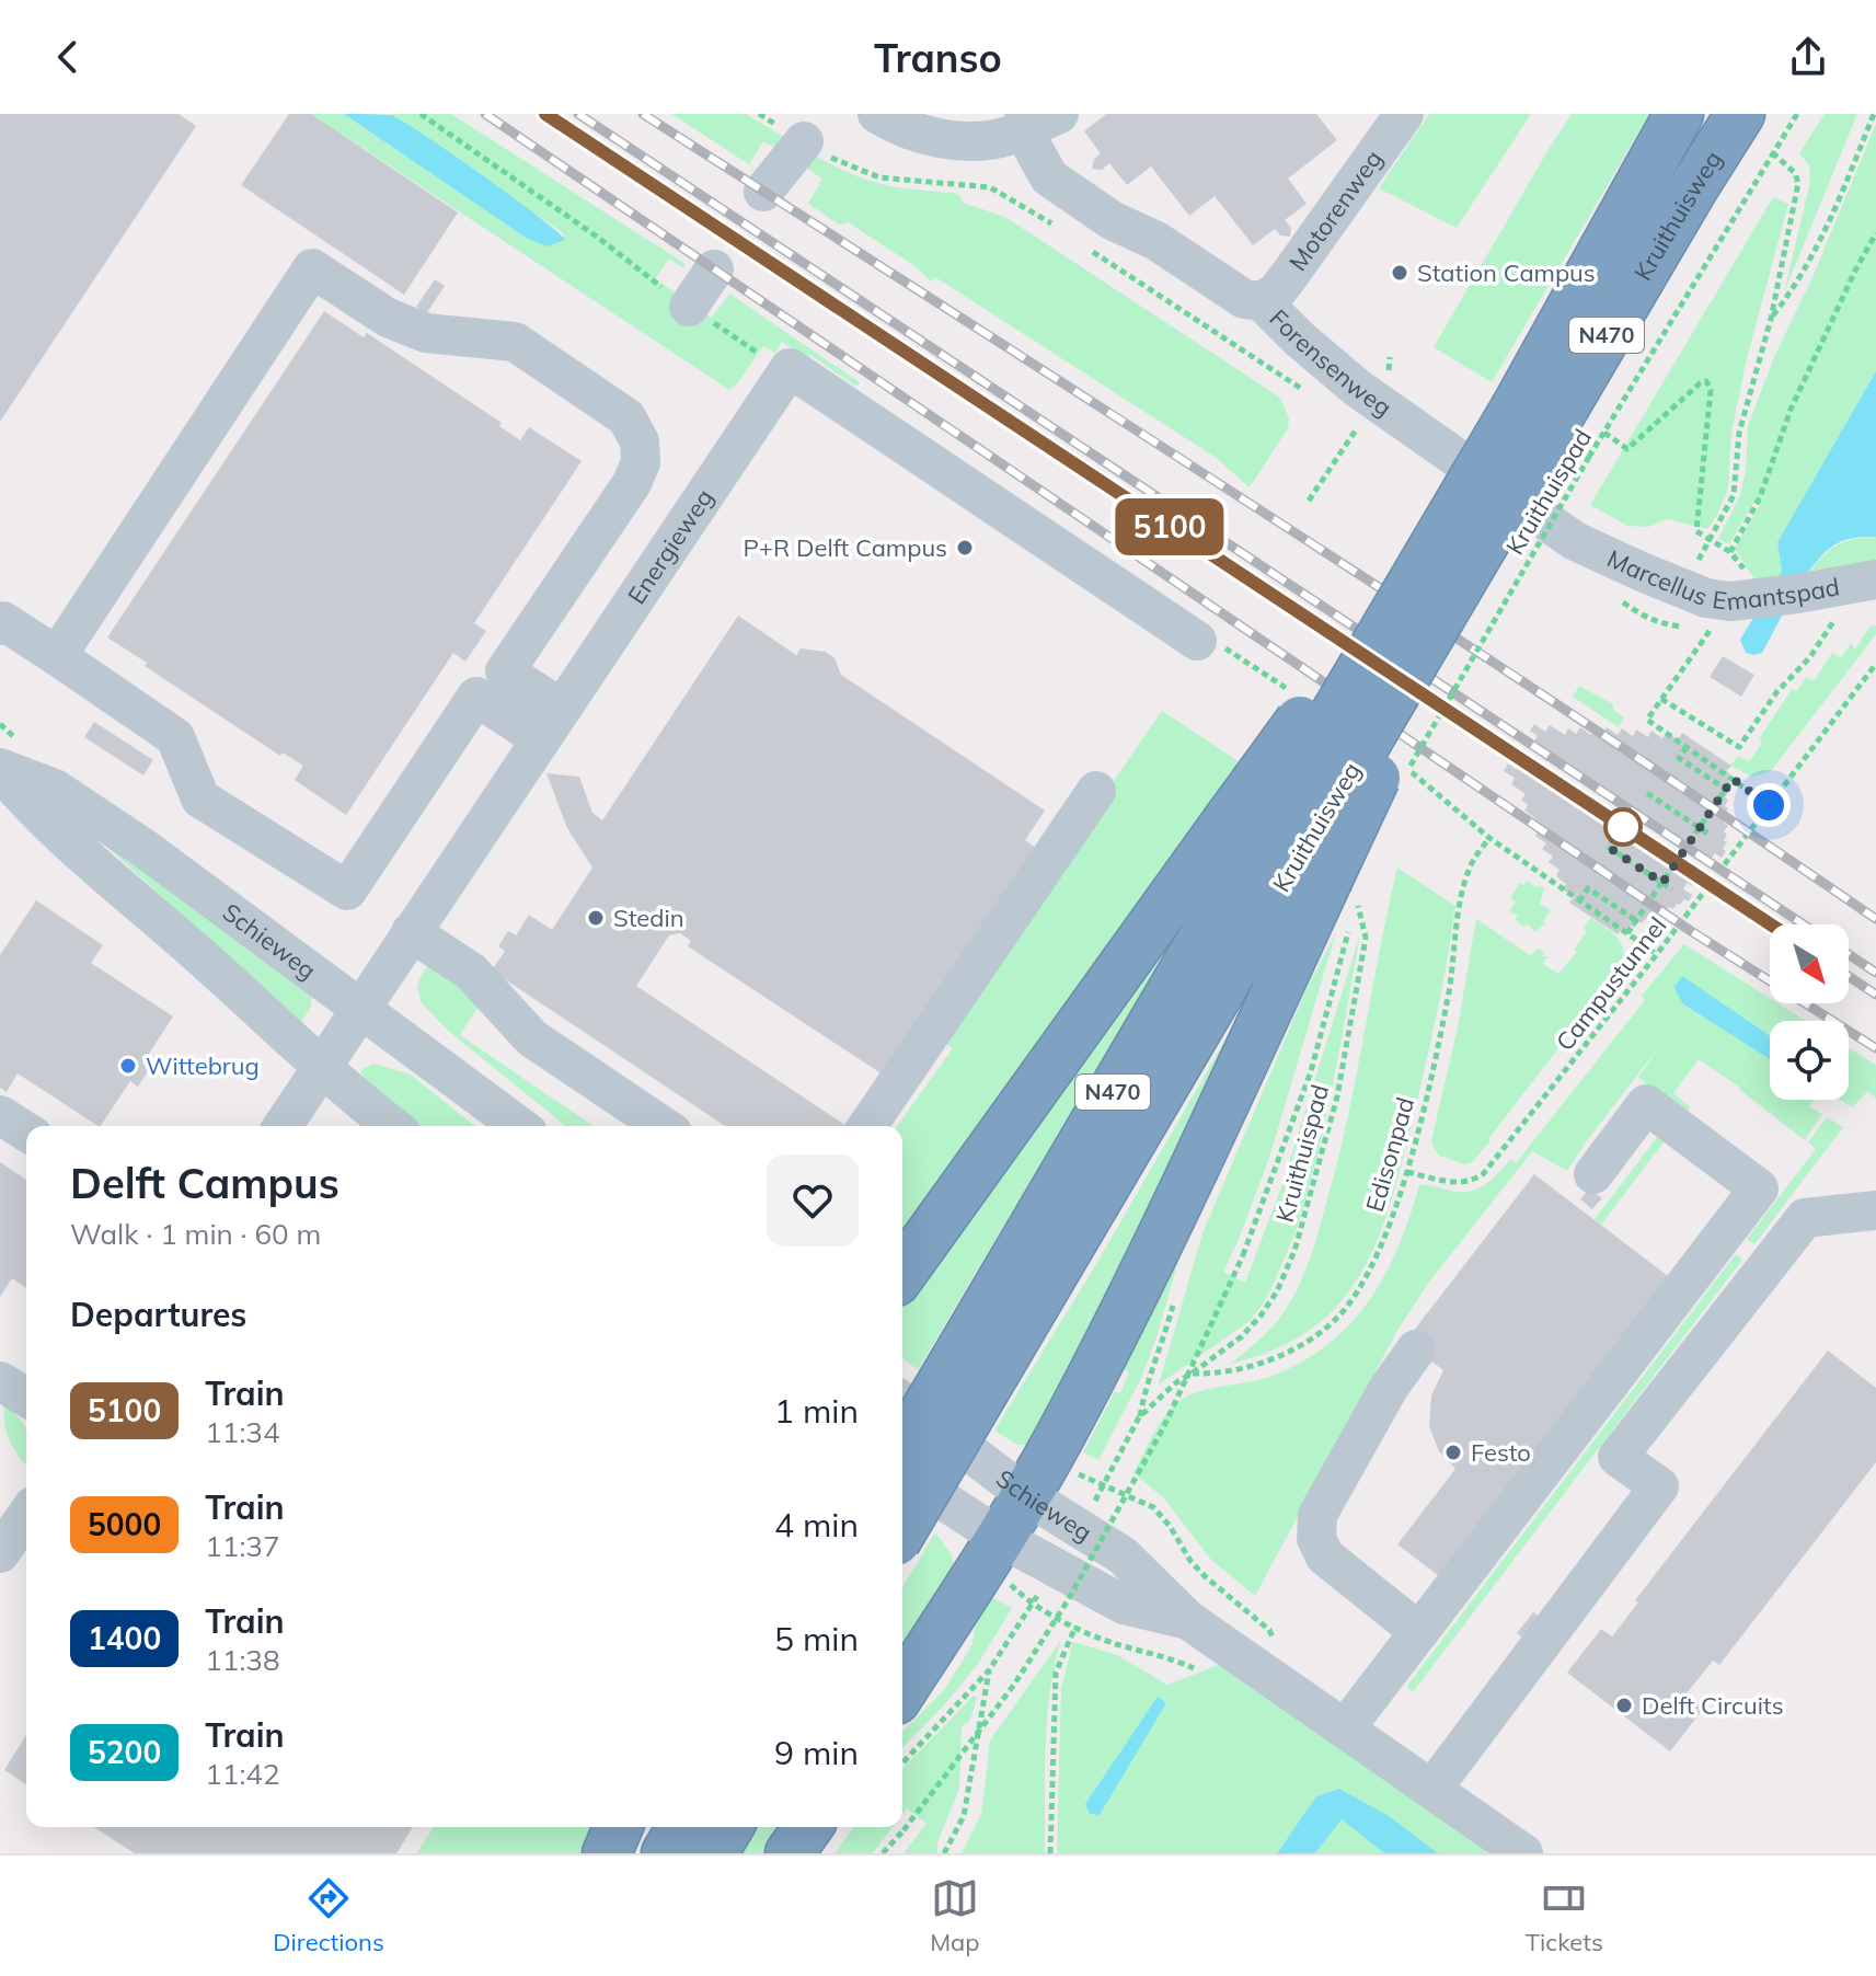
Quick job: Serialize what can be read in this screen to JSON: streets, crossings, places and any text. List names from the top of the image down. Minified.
{"streets":{"highway":["Kruithuisweg","N470"],"street":["Motorenweg","Forensenweg","Energieweg","Marcellus Emantspad","Schieweg"],"path":["Kruithuispad","Campustunnel","Edisonpad"]},"crossings":[["Motorenweg","Forensenweg"],["Kruithuisweg","N470"],["Kruithuisweg","Kruithuispad"],["N470","Kruithuispad"],["N470","Schieweg"],["Forensenweg","Marcellus Emantspad"],["Kruithuispad","Schieweg"],["Kruithuispad","Edisonpad"],["Energieweg","Schieweg"],["Campustunnel","Edisonpad"]],"places":["Station Campus","P+R Delft Campus","Stedin","Wittebrug","Festo","Delft Circuits"],"north":"bottom right","page":{"header":"Transo","on_map":"5100","heading":[["Delft Campus","Walk · 1 min · 60 m"],"Departures"],"list":[{"mark":"5100","name":"Train","note":"11:34","value":"1 min"},{"mark":"5000","name":"Train","note":"11:37","value":"4 min"},{"mark":"1400","name":"Train","note":"11:38","value":"5 min"},{"mark":"5200","name":"Train","note":"11:42","value":"9 min"}],"tabs":["Directions","Map","Tickets"]}}
